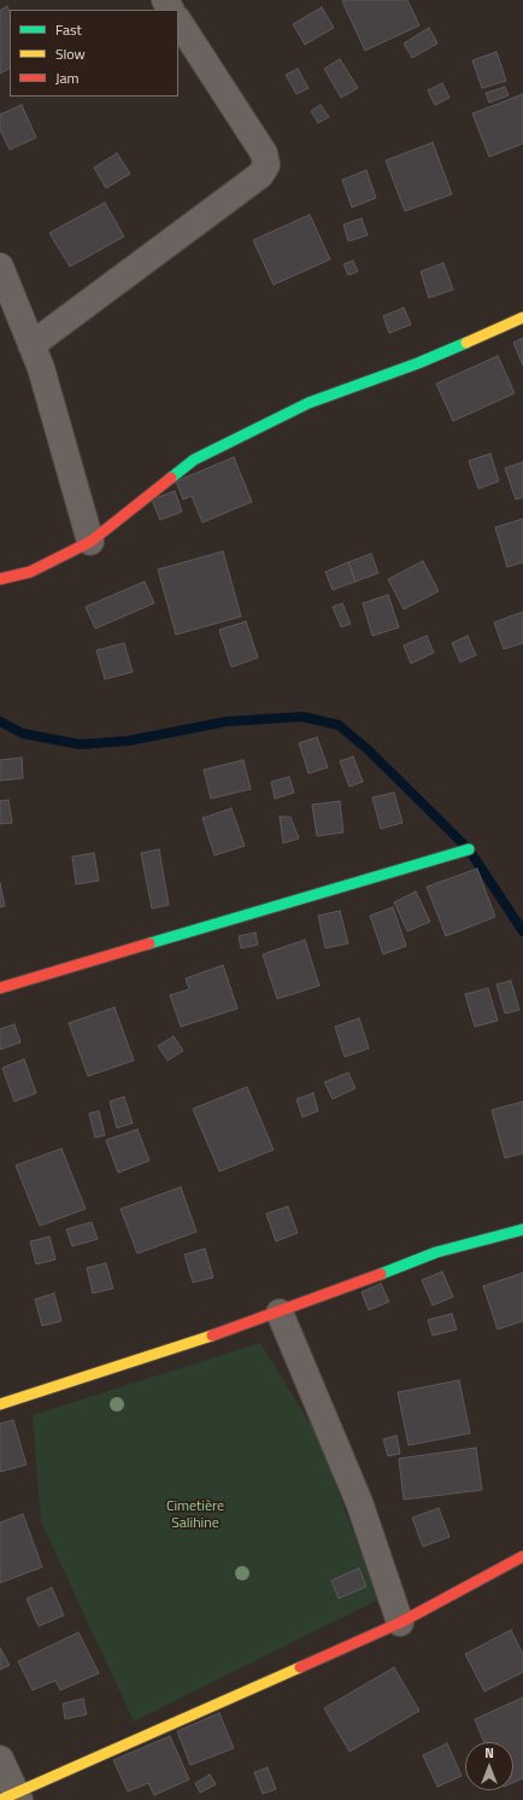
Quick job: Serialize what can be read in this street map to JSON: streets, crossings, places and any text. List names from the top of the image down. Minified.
{"parks":["Cimetière Salihine"],"legend":["Fast","Slow","Jam"],"north":"top"}
